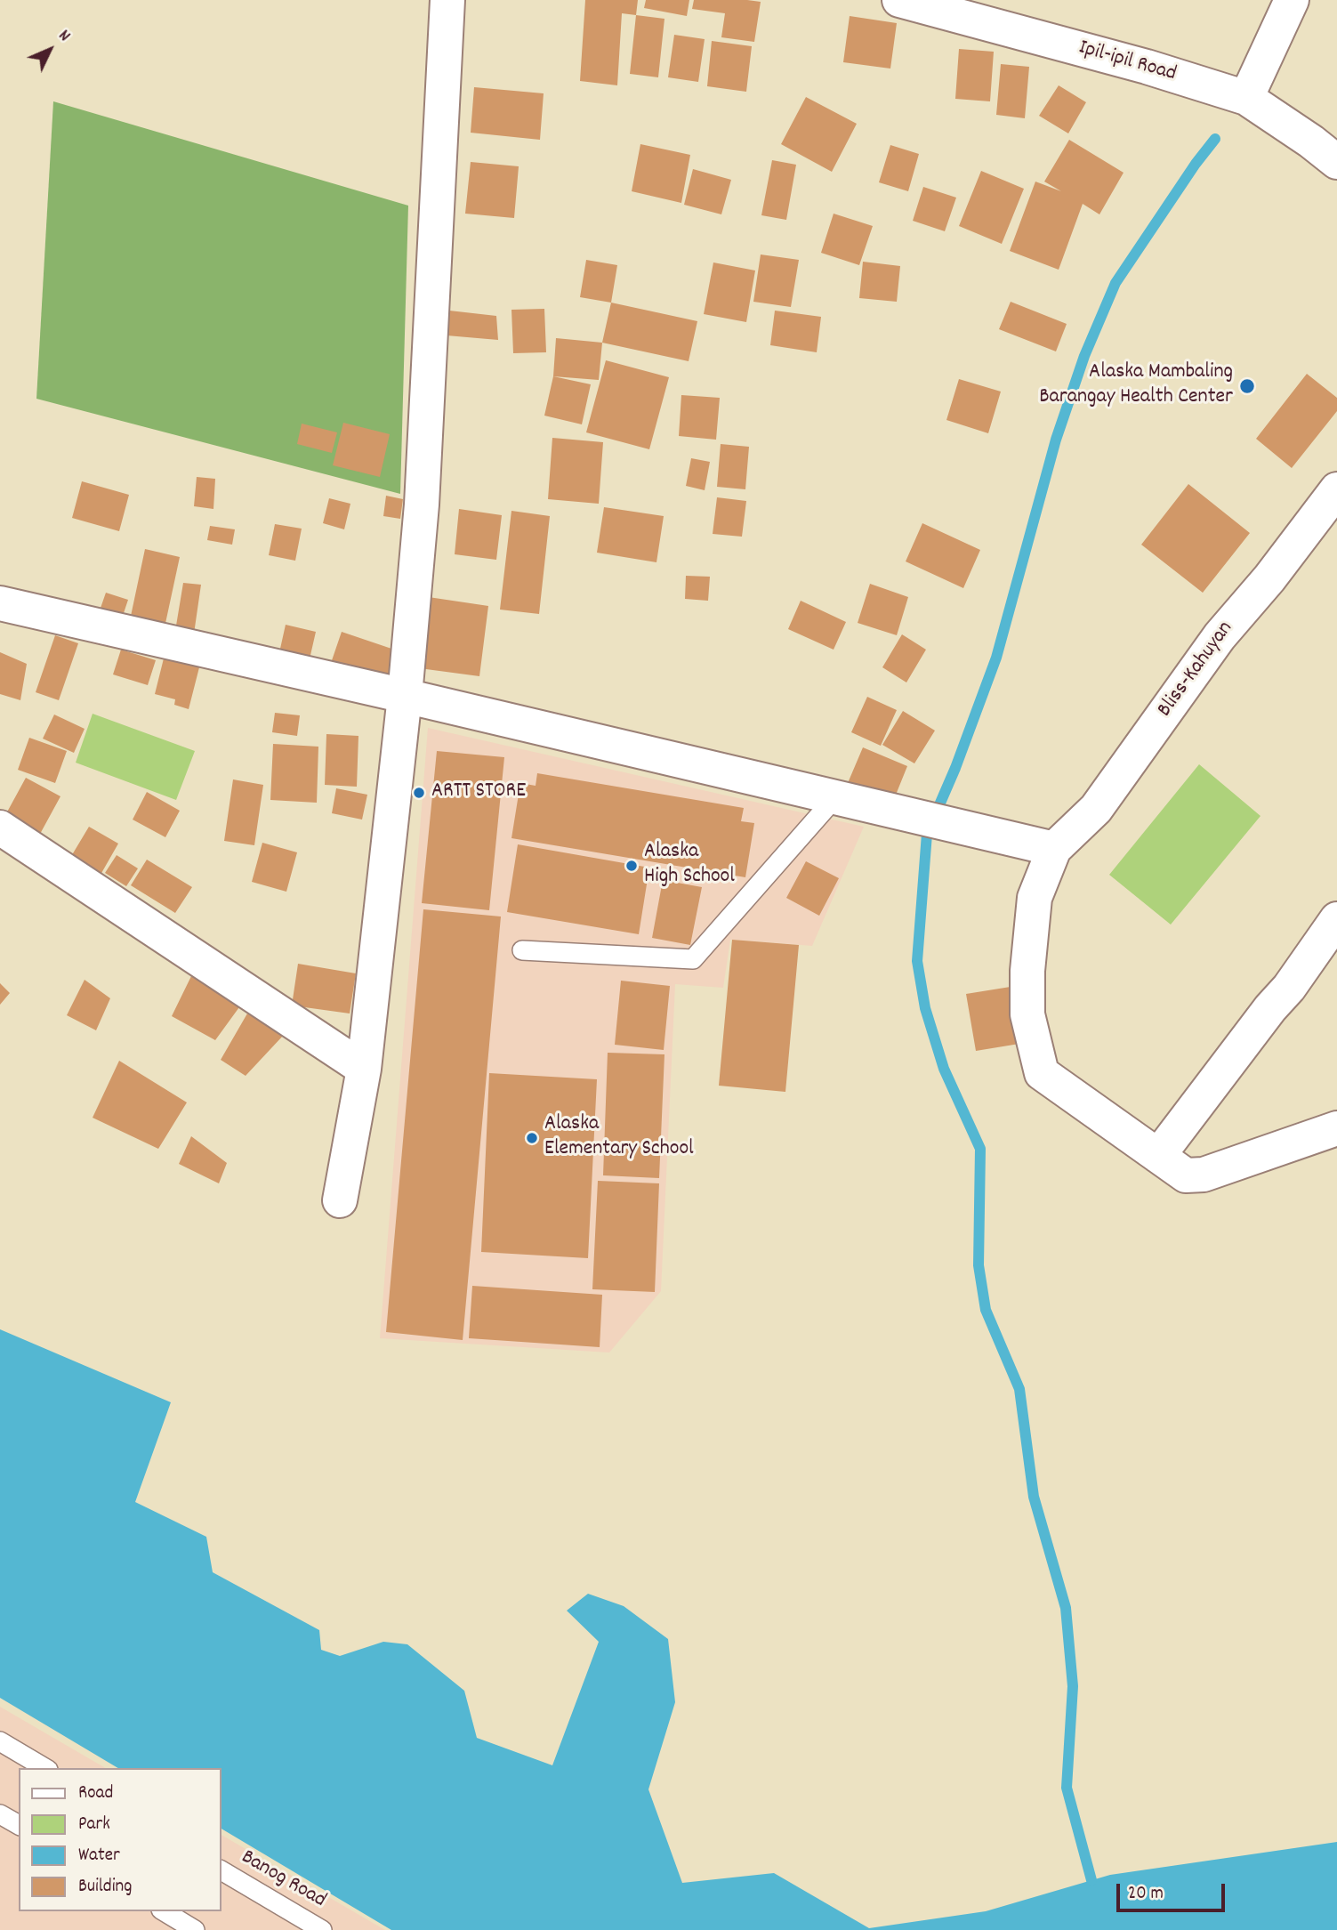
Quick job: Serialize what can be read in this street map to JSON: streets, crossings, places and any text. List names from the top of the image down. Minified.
{"streets":{"street":["Ipil-ipil Road","Bliss-Kahuyan"],"lane":["Banog Road"]},"places":["Alaska Mambaling Barangay Health Center","ARTT STORE","Alaska High School","Alaska Elementary School"],"legend":["Road","Park","Water","Building"],"scale_bar":"20 m","north":"top right"}
